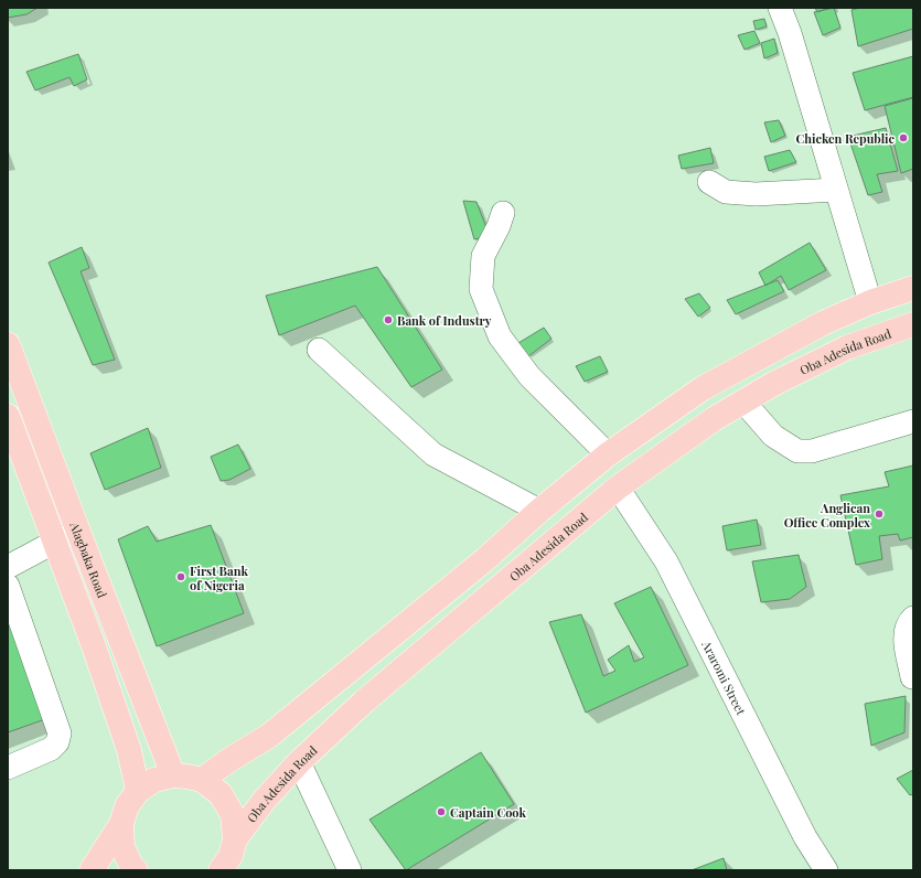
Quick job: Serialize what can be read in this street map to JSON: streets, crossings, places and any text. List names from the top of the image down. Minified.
{"streets":{"main road":["Oba Adesida Road","Alagbaka Road"],"street":["Araromi Street"]},"crossings":[["Oba Adesida Road","Araromi Street"]],"places":["Chicken Republic","Bank of Industry","Anglican Office Complex","First Bank of Nigeria","Captain Cook"]}
